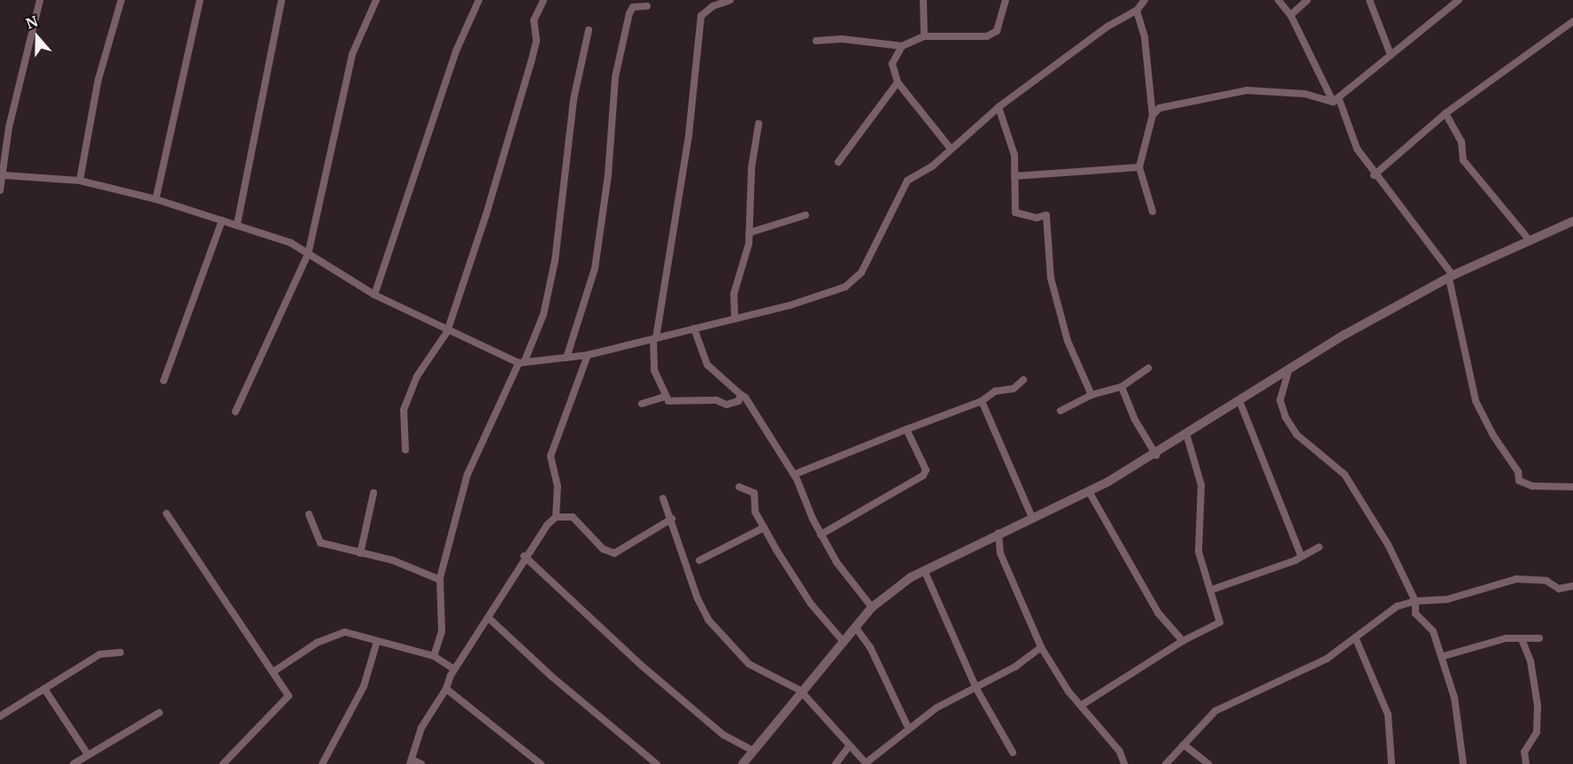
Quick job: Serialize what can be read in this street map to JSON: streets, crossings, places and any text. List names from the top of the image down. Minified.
{"north":"top"}
